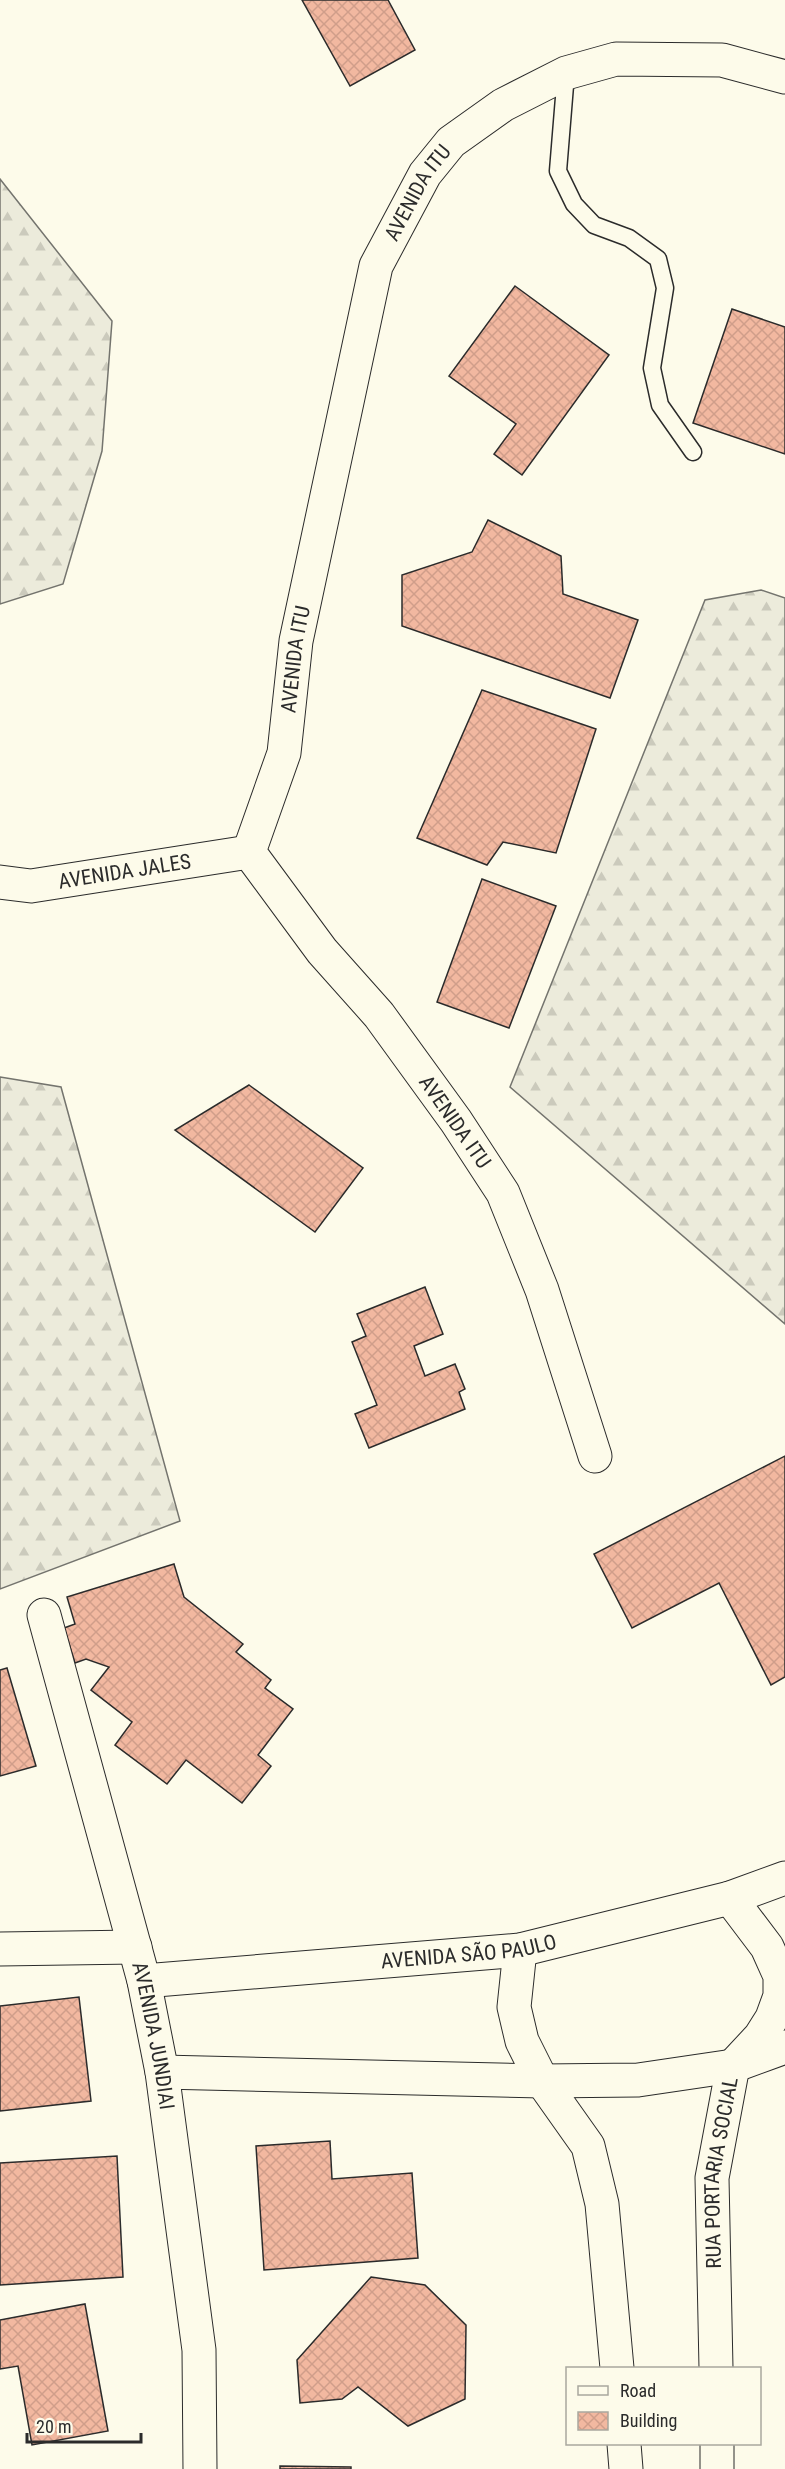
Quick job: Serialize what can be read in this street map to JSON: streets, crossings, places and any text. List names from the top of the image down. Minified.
{"streets":{"street":["AVENIDA ITU","AVENIDA JALES","AVENIDA SÃO PAULO","AVENIDA JUNDIAI","RUA PORTARIA SOCIAL"]},"crossings":[["AVENIDA ITU","AVENIDA JALES"],["AVENIDA SÃO PAULO","AVENIDA JUNDIAI"],["AVENIDA SÃO PAULO","RUA PORTARIA SOCIAL"]],"legend":["Road","Building"],"scale_bar":"20 m"}
